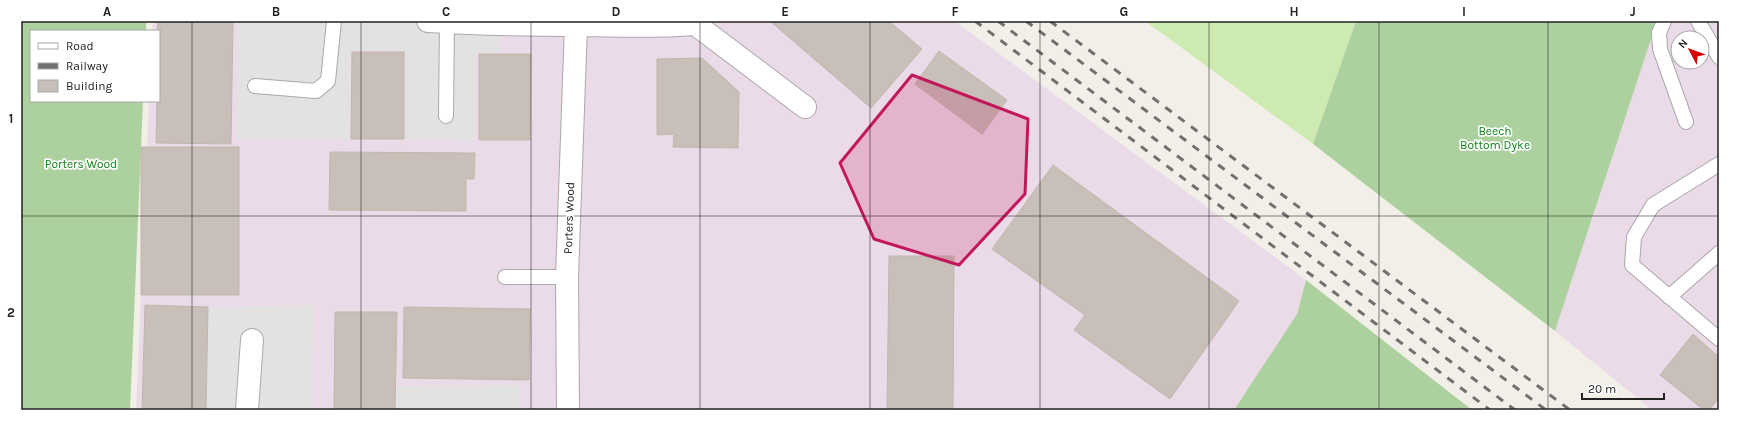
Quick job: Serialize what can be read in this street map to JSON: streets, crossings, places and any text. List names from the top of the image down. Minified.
{"streets":{"street":["Porters Wood"]},"parks":["Beech Bottom Dyke","Porters Wood"],"legend":["Road","Railway","Building"],"scale_bar":"20 m","north":"top left","grid":{"columns":["A","B","C","D","E","F","G","H","I","J"],"rows":["1","2"]}}
